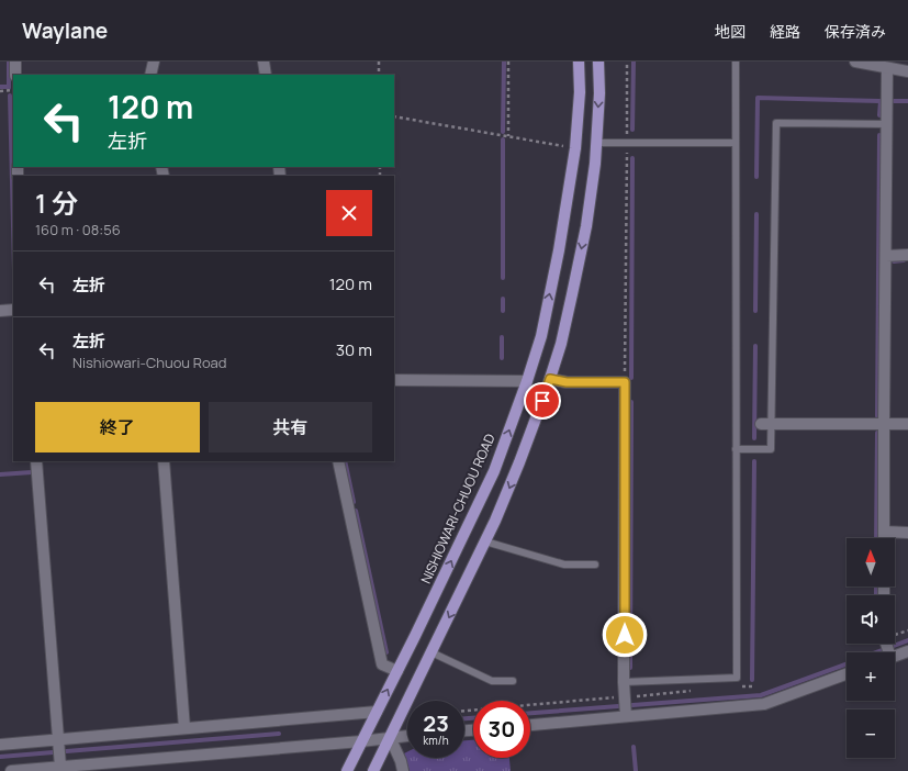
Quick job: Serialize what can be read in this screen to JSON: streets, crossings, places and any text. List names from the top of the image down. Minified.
{"streets":{"main road":["NISHIOWARI-CHUOU ROAD"]},"north":"top","page":{"header":"Waylane","nav":["地図","経路","保存済み"],"turn":["120 m","左折"],"heading":["1 分","160 m · 08:56"],"list":[{"name":"左折","value":"120 m"},{"name":"左折","note":"Nishiowari-Chuou Road","value":"30 m"}],"buttons":["終了","共有"],"map_buttons":["+","−"],"speed":"23 km/h","limit":"30"}}
